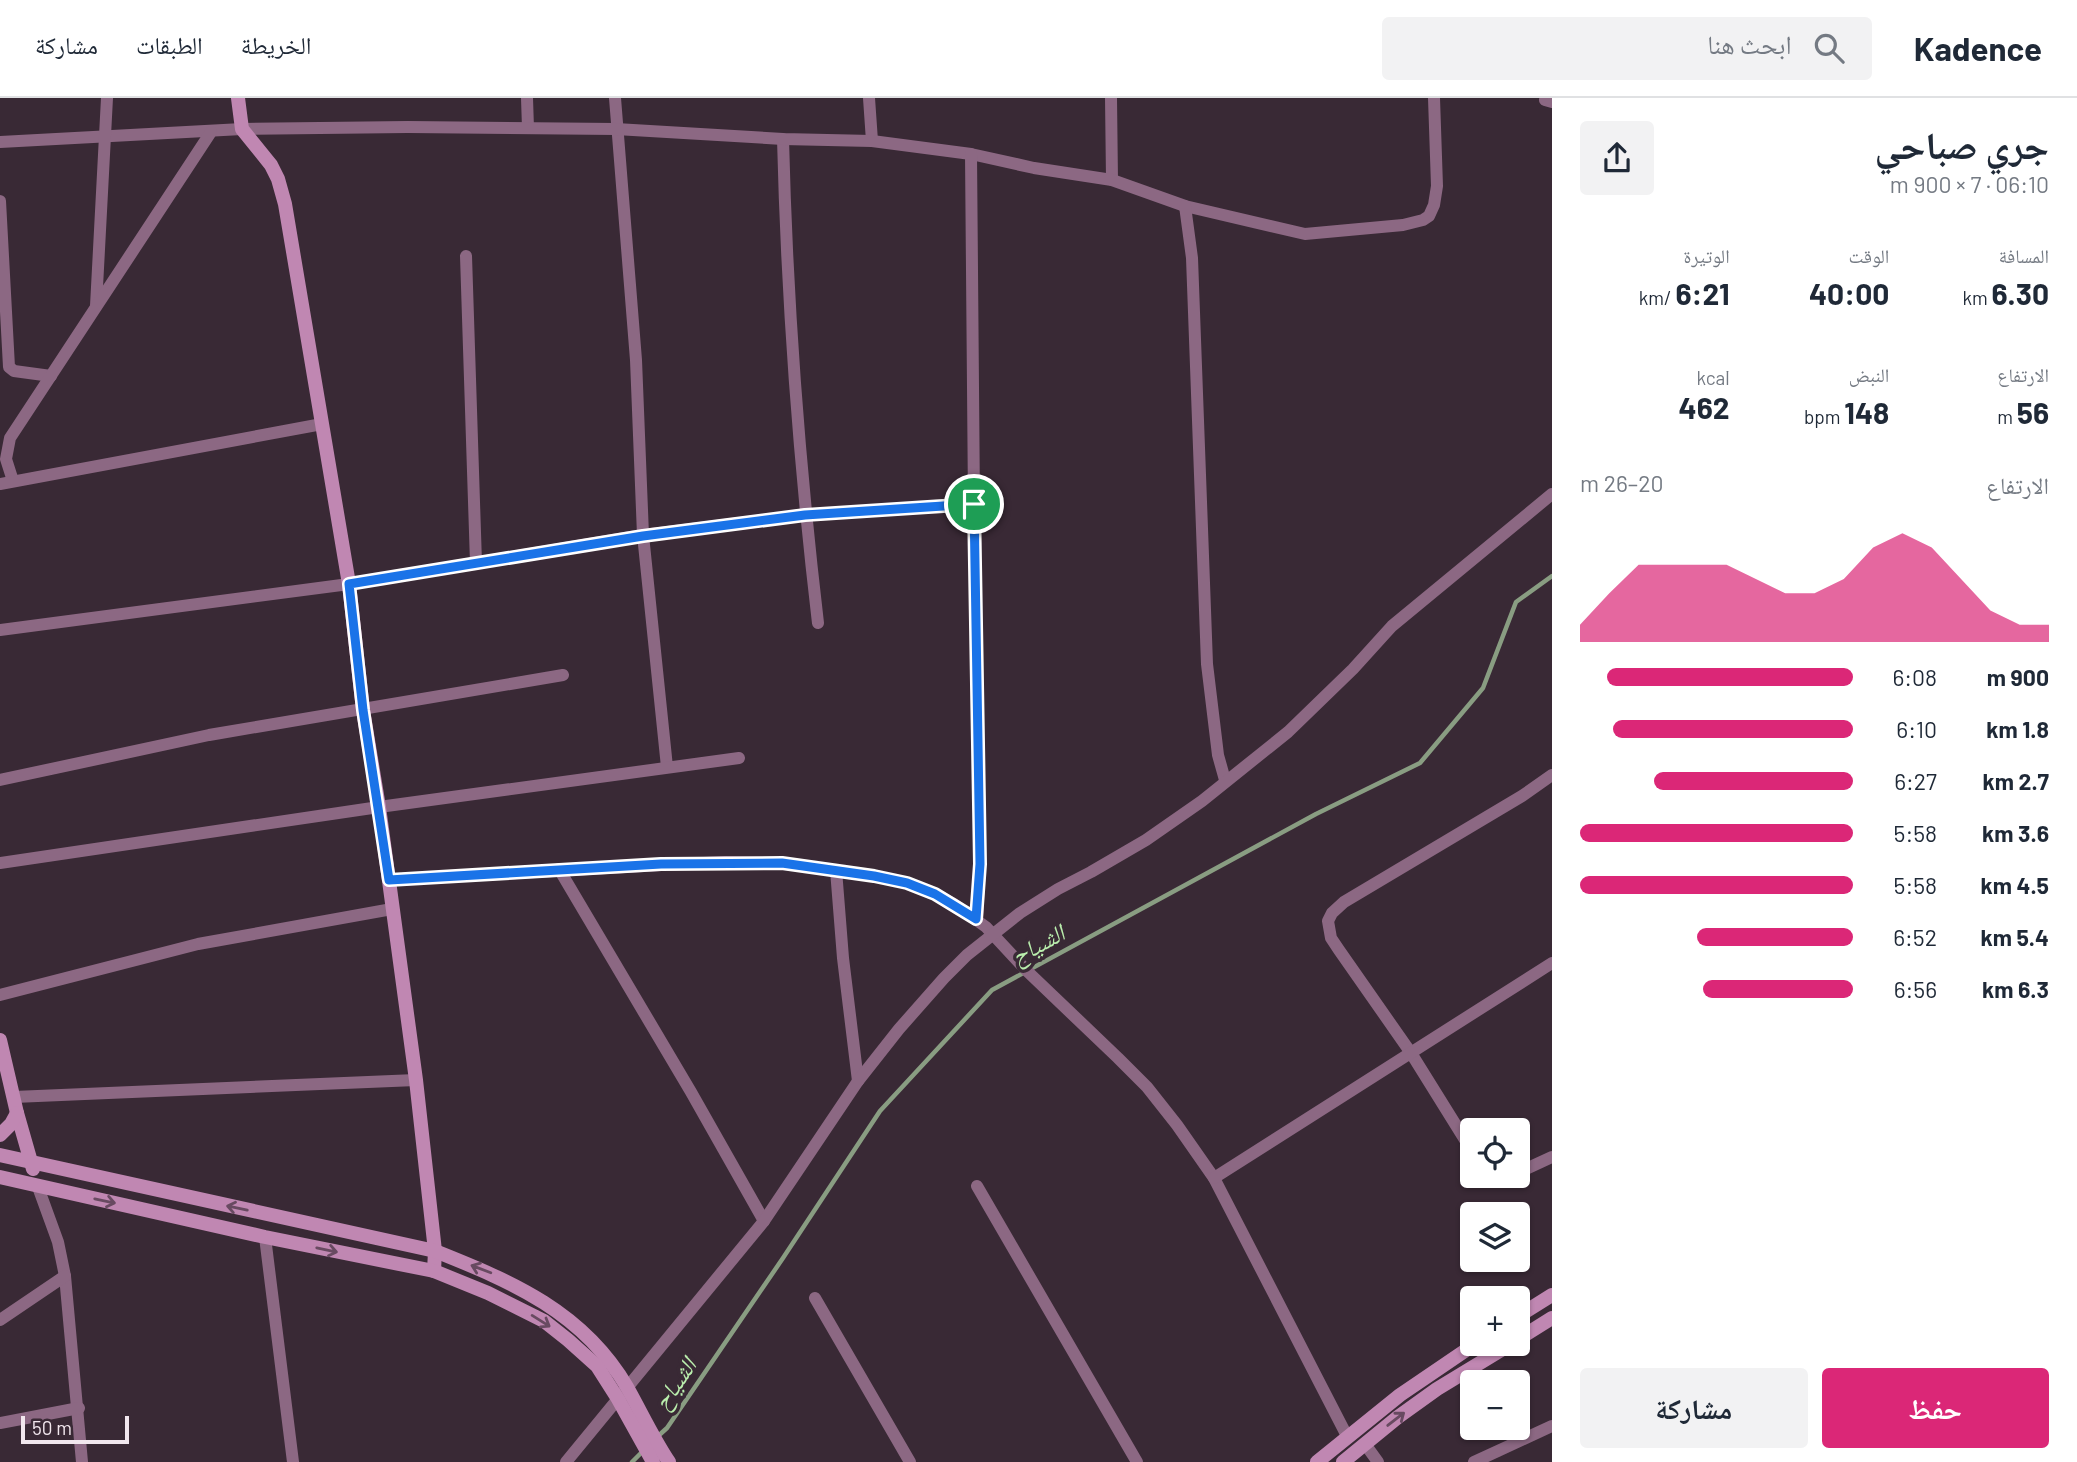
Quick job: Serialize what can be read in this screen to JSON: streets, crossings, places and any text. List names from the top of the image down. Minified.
{"water":["الشياح"],"scale_bar":"50 m","page":{"header":"Kadence","search":"ابحث هنا","nav":["الخريطة","الطبقات","مشاركة"],"heading":["جري صباحي","06:10 · 7 × 900 m"],"stats":[["المسافة","6.30 km"],["الوقت","40:00"],["الوتيرة","6:21 /km"],["الارتفاع","56 m"],["النبض","148 bpm"],["kcal","462"]],"chart":["الارتفاع","20–26 m"],"list":[{"name":"900 m","note":"6:08"},{"name":"1.8 km","note":"6:10"},{"name":"2.7 km","note":"6:27"},{"name":"3.6 km","note":"5:58"},{"name":"4.5 km","note":"5:58"},{"name":"5.4 km","note":"6:52"},{"name":"6.3 km","note":"6:56"}],"map_buttons":["+","−"],"buttons":["حفظ","مشاركة"],"scale":"50 m"}}
